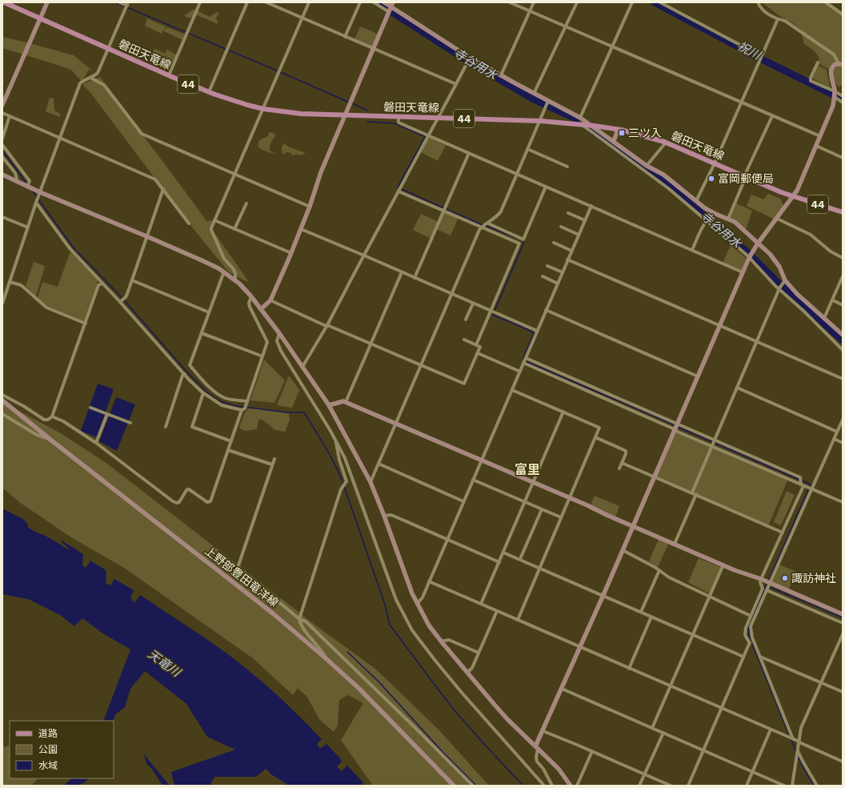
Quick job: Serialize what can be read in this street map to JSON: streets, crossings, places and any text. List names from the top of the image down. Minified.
{"streets":{"main road":["磐田天竜線","44"],"street":["上野部豊田竜洋線"]},"districts":["富里"],"water":["祝川","寺谷用水","天竜川"],"places":{"transit":["三ツ入"],"other":["富岡郵便局","諏訪神社"]},"legend":["道路","公園","水域"]}
